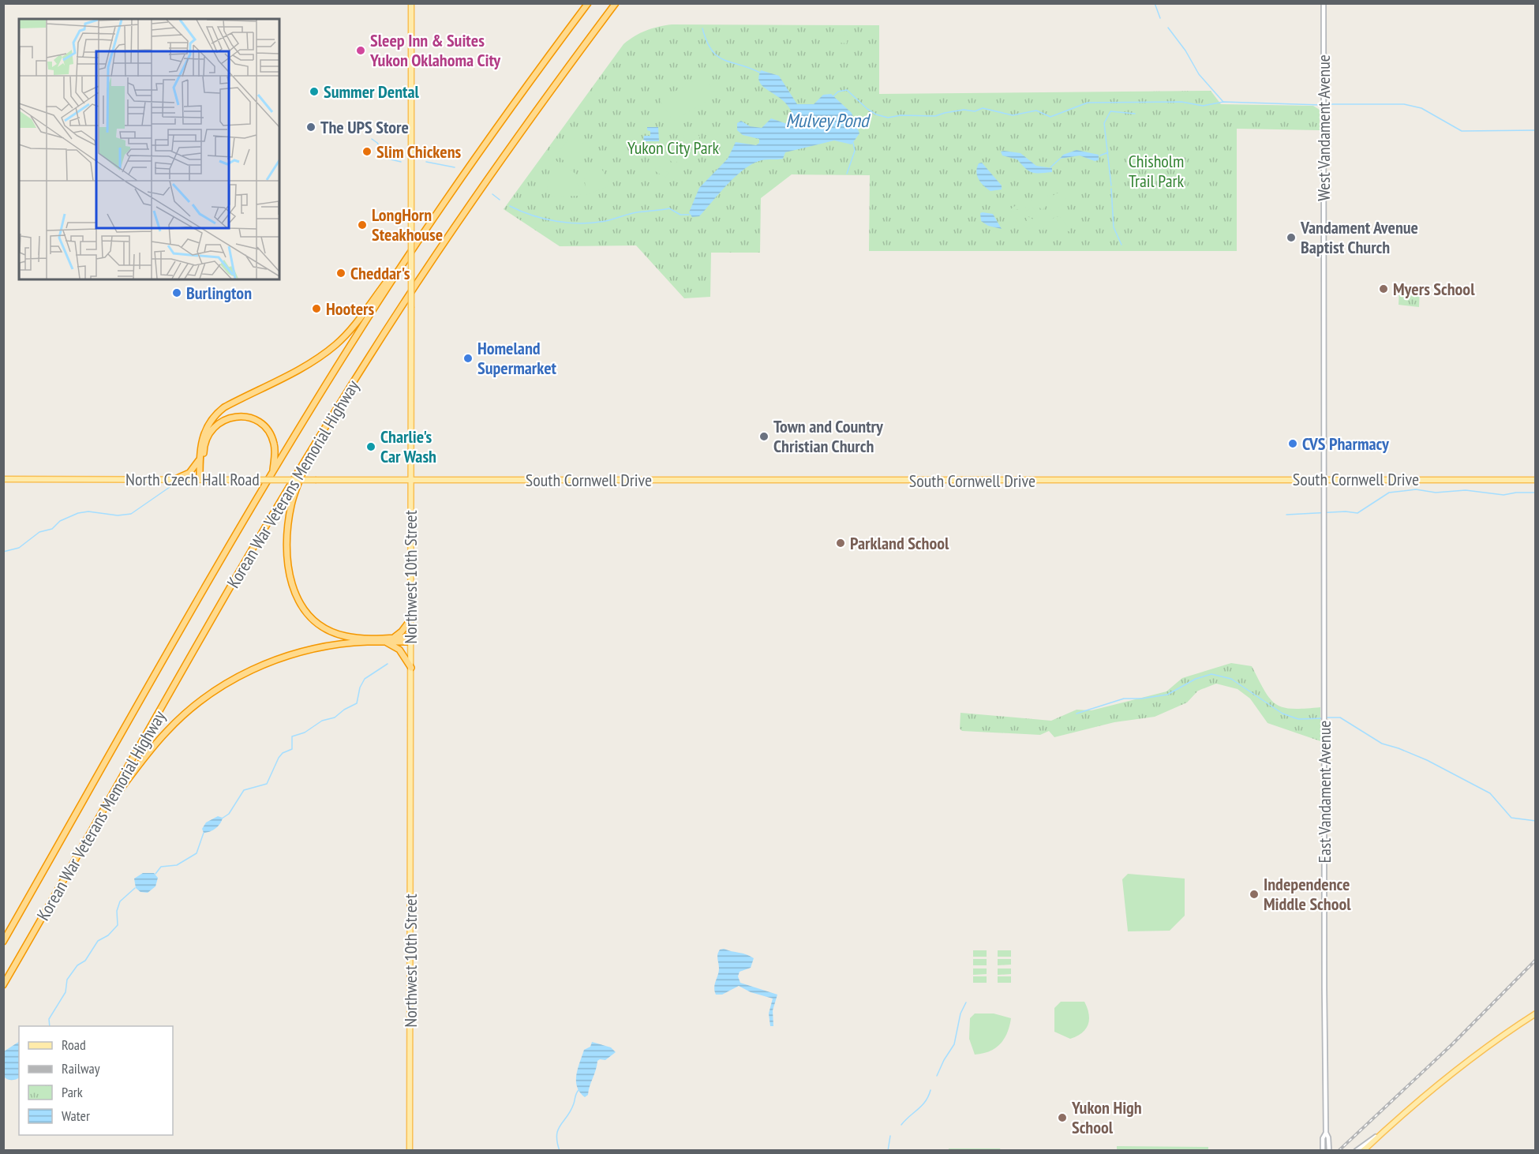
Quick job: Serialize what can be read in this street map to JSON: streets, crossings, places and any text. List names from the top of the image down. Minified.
{"streets":{"highway":["Korean War Veterans Memorial Highway"],"main road":["North Czech Hall Road","South Cornwell Drive","Northwest 10th Street"],"street":["West Vandament Avenue","East Vandament Avenue"]},"crossings":[["West Vandament Avenue","South Cornwell Drive"],["West Vandament Avenue","East Vandament Avenue"],["North Czech Hall Road","South Cornwell Drive"],["North Czech Hall Road","Northwest 10th Street"],["South Cornwell Drive","Northwest 10th Street"],["South Cornwell Drive","East Vandament Avenue"]],"water":["Mulvey Pond"],"parks":["Yukon City Park","Chisholm Trail Park"],"places":["Sleep Inn & Suites Yukon Oklahoma City","Summer Dental","The UPS Store","Slim Chickens","LongHorn Steakhouse","Vandament Avenue Baptist Church","Cheddar's","Myers School","Burlington","Hooters","Homeland Supermarket","Town and Country Christian Church","CVS Pharmacy","Charlie's Car Wash","Parkland School","Independence Middle School","Yukon High School"],"legend":["Road","Railway","Park","Water"]}
